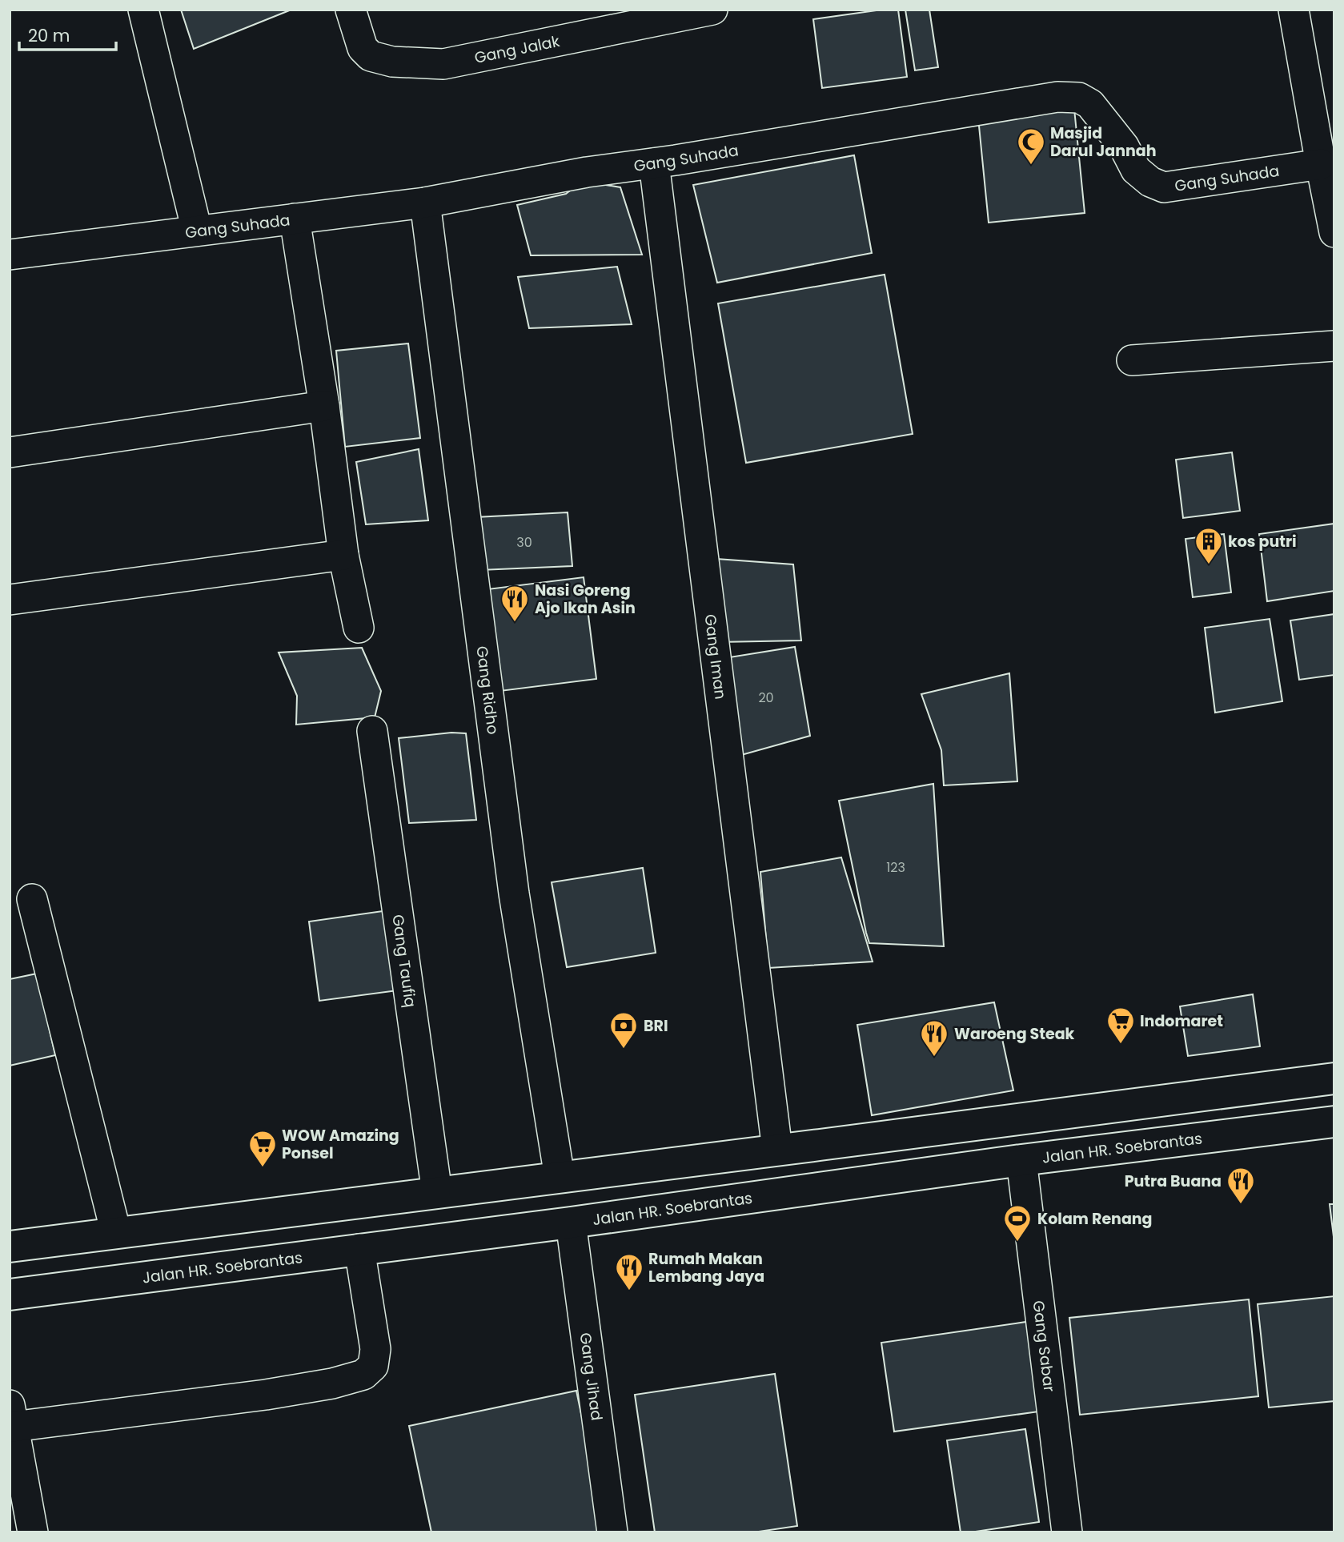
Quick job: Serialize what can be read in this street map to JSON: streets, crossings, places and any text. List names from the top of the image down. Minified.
{"streets":{"main road":["Jalan HR. Soebrantas"],"street":["Gang Jalak","Gang Suhada","Gang Iman","Gang Ridho","Gang Taufiq","Gang Sabar","Gang Jihad"]},"crossings":[["Gang Suhada","Gang Iman"],["Gang Suhada","Gang Ridho"],["Jalan HR. Soebrantas","Gang Sabar"],["Jalan HR. Soebrantas","Gang Jihad"]],"places":{"mosque":["Masjid Darul Jannah"],"building":["kos putri"],"restaurant":["Nasi Goreng Ajo Ikan Asin","Waroeng Steak","Putra Buana","Rumah Makan Lembang Jaya"],"supermarket":["Indomaret","WOW Amazing Ponsel"],"bank":["BRI"],"sports":["Kolam Renang"]},"house_numbers":["30","20","123"],"scale_bar":"20 m"}
